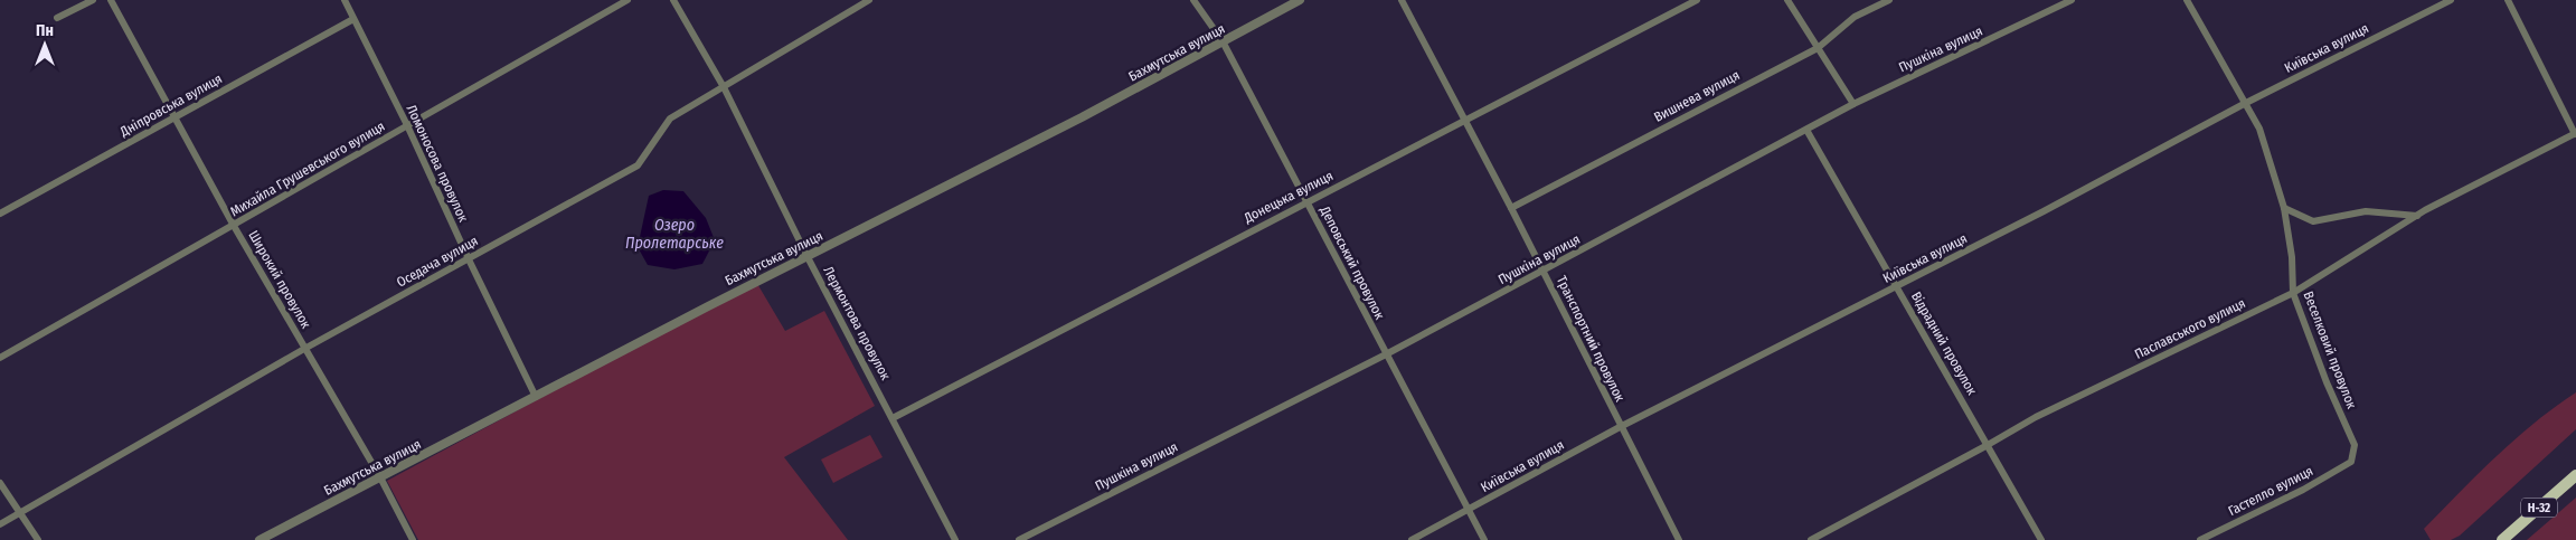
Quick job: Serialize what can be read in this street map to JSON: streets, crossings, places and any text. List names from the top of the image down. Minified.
{"streets":{"main road":["Н-32"],"street":["Київська вулиця","Пушкіна вулиця","Бахмутська вулиця","Вишнева вулиця","Дніпровська вулиця","Ломоносова провулок","Михайла Грушевського вулиця","Донецька вулиця","Оседача вулиця","Деповський провулок","Широкий провулок","Лермонтова провулок","Паславського вулиця","Транспортний провулок","Відрадний провулок","Веселковий провулок","Гастелло вулиця"]},"crossings":[["Київська вулиця","Деповський провулок"],["Київська вулиця","Транспортний провулок"],["Київська вулиця","Відрадний провулок"],["Київська вулиця","Веселковий провулок"],["Пушкіна вулиця","Деповський провулок"],["Пушкіна вулиця","Транспортний провулок"],["Пушкіна вулиця","Відрадний провулок"],["Бахмутська вулиця","Ломоносова провулок"],["Бахмутська вулиця","Деповський провулок"],["Бахмутська вулиця","Широкий провулок"],["Бахмутська вулиця","Лермонтова провулок"],["Вишнева вулиця","Транспортний провулок"],["Дніпровська вулиця","Ломоносова провулок"],["Дніпровська вулиця","Широкий провулок"],["Ломоносова провулок","Михайла Грушевського вулиця"],["Ломоносова провулок","Оседача вулиця"],["Михайла Грушевського вулиця","Широкий провулок"],["Донецька вулиця","Деповський провулок"],["Донецька вулиця","Лермонтова провулок"],["Донецька вулиця","Транспортний провулок"],["Оседача вулиця","Широкий провулок"],["Оседача вулиця","Лермонтова провулок"],["Паславського вулиця","Відрадний провулок"],["Паславського вулиця","Веселковий провулок"],["Веселковий провулок","Гастелло вулиця"]],"water":["Озеро Пролетарське"],"north":"top"}
